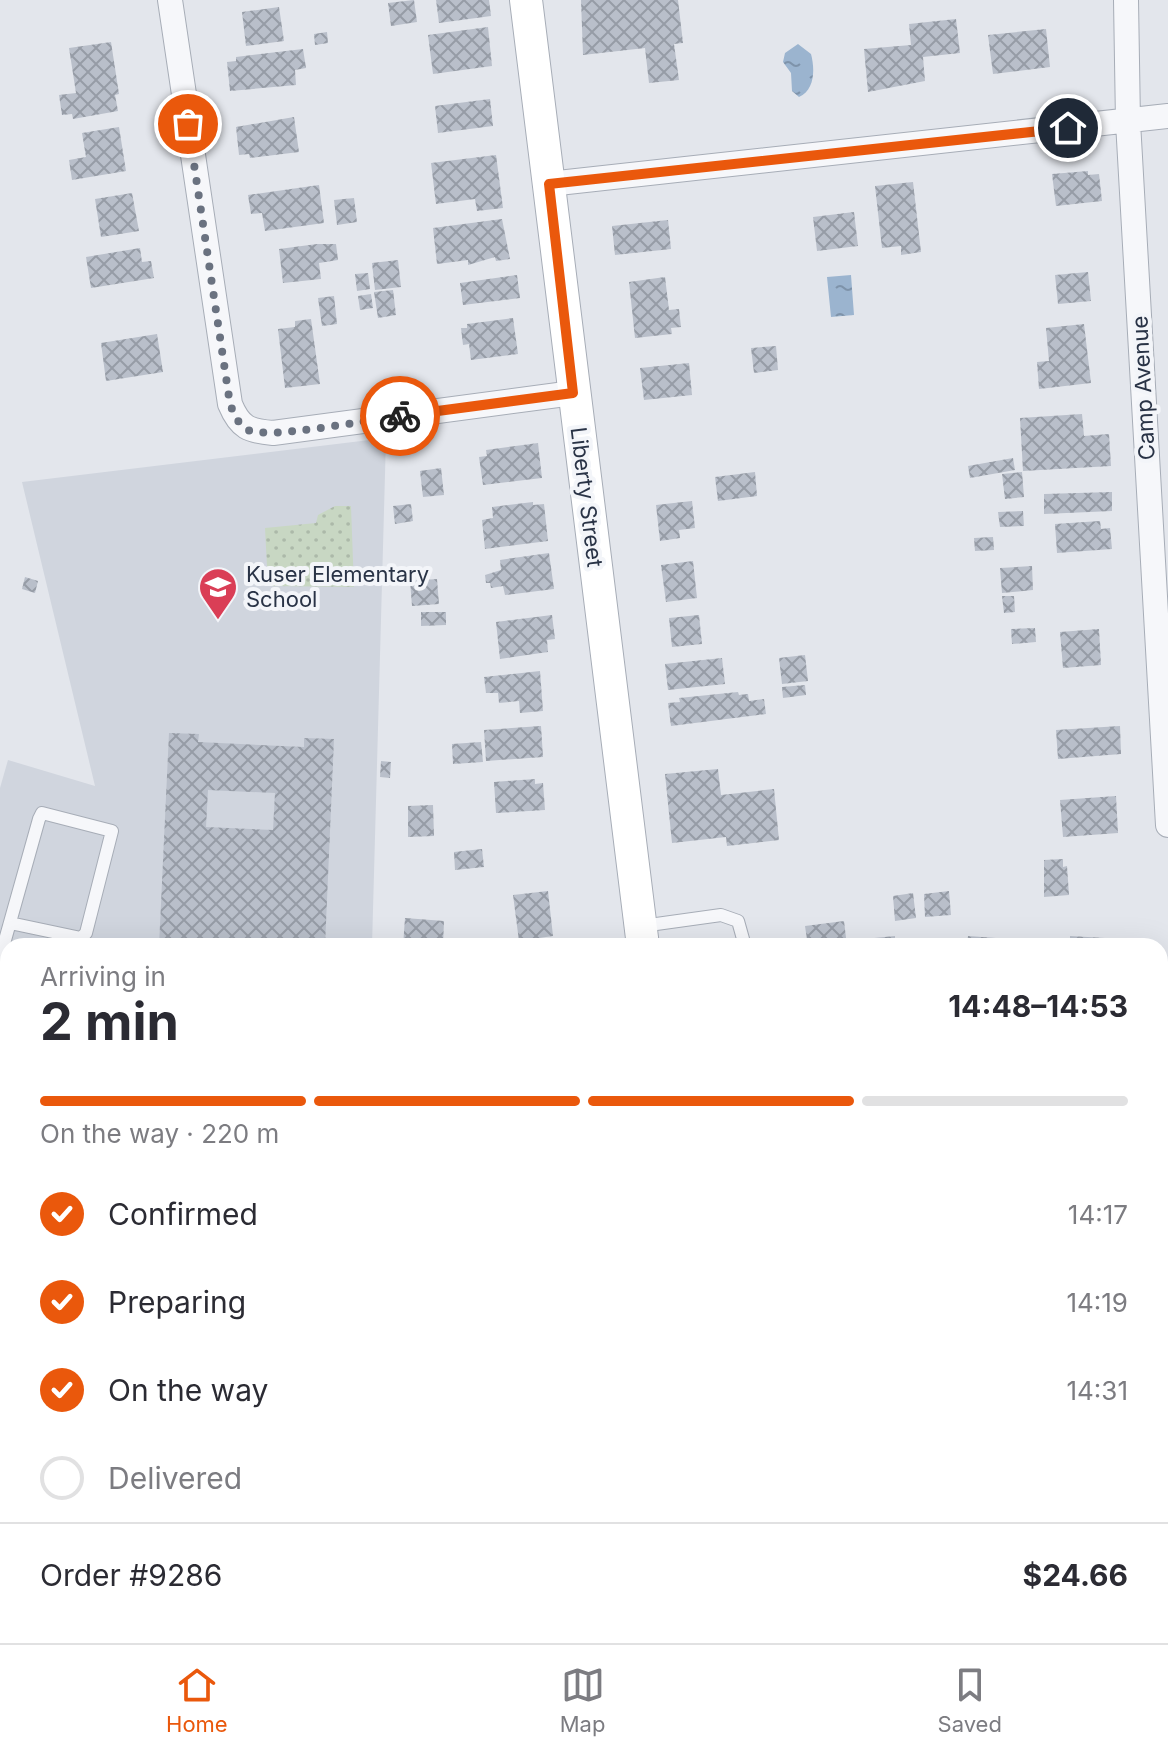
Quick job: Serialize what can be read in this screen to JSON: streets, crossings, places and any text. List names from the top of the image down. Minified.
{"streets":{"street":["Camp Avenue","Liberty Street"]},"places":{"school or university":["Kuser Elementary School"]},"page":{"heading":["2 min","Arriving in","14:48–14:53"],"panel":["Order #9286","$24.66"],"bar":"On the way · 220 m","list":[["Confirmed","14:17"],["Preparing","14:19"],["On the way","14:31"],"Delivered"],"tabs":["Home","Map","Saved"]}}
